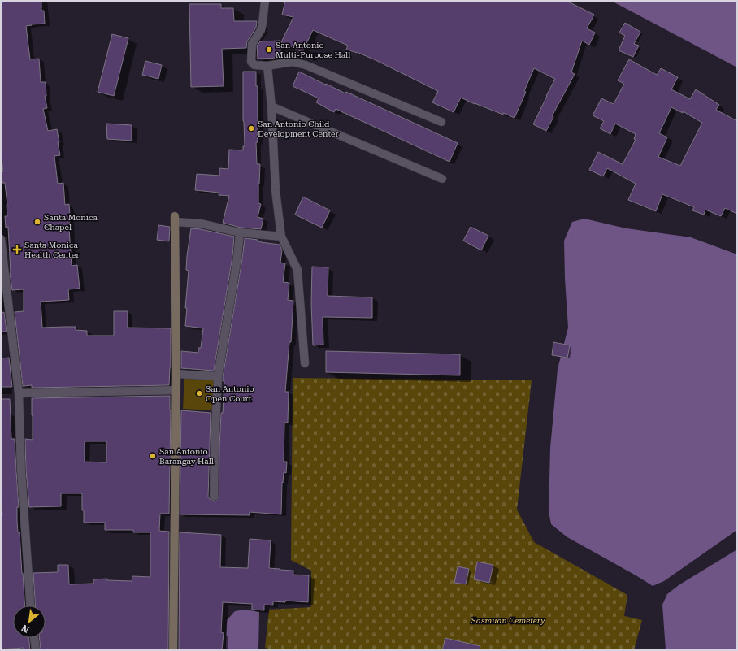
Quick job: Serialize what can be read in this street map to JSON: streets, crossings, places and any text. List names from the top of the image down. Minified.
{"parks":["Sasmuan Cemetery"],"places":{"other":["San Antonio Multi-Purpose Hall","San Antonio Child Development Center","Santa Monica Chapel","San Antonio Open Court","San Antonio Barangay Hall"],"health":["Santa Monica Health Center"]},"north":"bottom left"}
